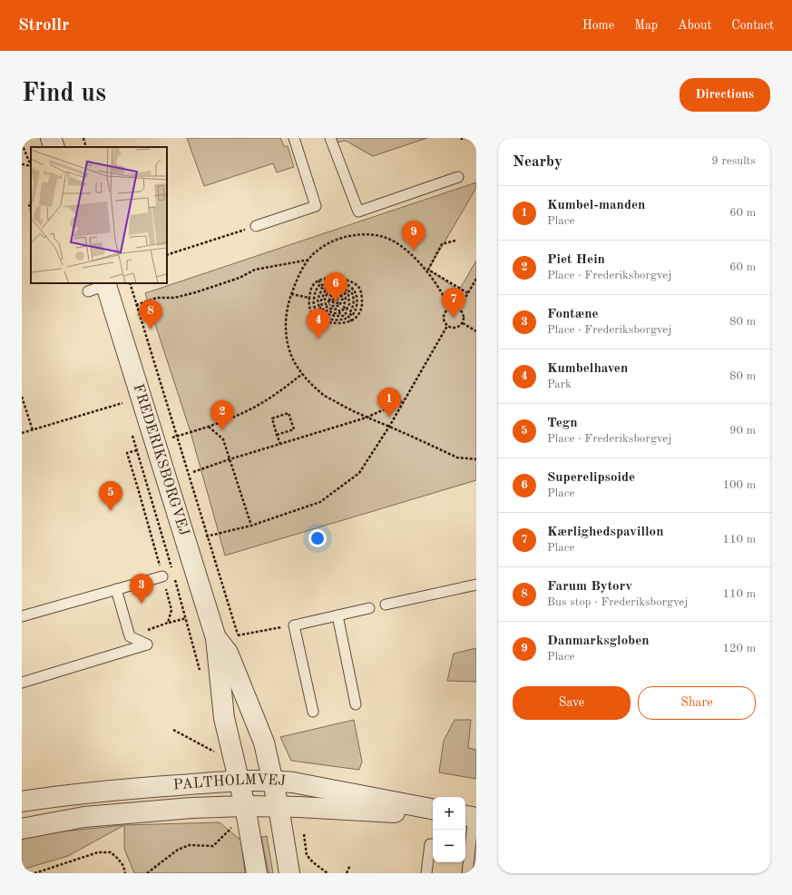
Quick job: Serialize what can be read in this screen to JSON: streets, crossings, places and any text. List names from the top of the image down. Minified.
{"streets":{"street":["FREDERIKSBORGVEJ","PALTHOLMVEJ"]},"crossings":[["FREDERIKSBORGVEJ","PALTHOLMVEJ"]],"page":{"header":"Strollr","nav":["Home","Map","About","Contact"],"buttons":["Directions",["Save","Share"]],"title":"Find us","heading":["Nearby","9 results"],"list":[{"mark":"1","name":"Kumbel-manden","note":"Place","value":"60 m"},{"mark":"2","name":"Piet Hein","note":"Place · Frederiksborgvej","value":"60 m"},{"mark":"3","name":"Fontæne","note":"Place · Frederiksborgvej","value":"80 m"},{"mark":"4","name":"Kumbelhaven","note":"Park","value":"80 m"},{"mark":"5","name":"Tegn","note":"Place · Frederiksborgvej","value":"90 m"},{"mark":"6","name":"Superelipsoide","note":"Place","value":"100 m"},{"mark":"7","name":"Kærlighedspavillon","note":"Place","value":"110 m"},{"mark":"8","name":"Farum Bytorv","note":"Bus stop · Frederiksborgvej","value":"110 m"},{"mark":"9","name":"Danmarksgloben","note":"Place","value":"120 m"}],"pins":["9","6","7","8","4","1","2","5","3"],"map_buttons":["+","−"]}}
